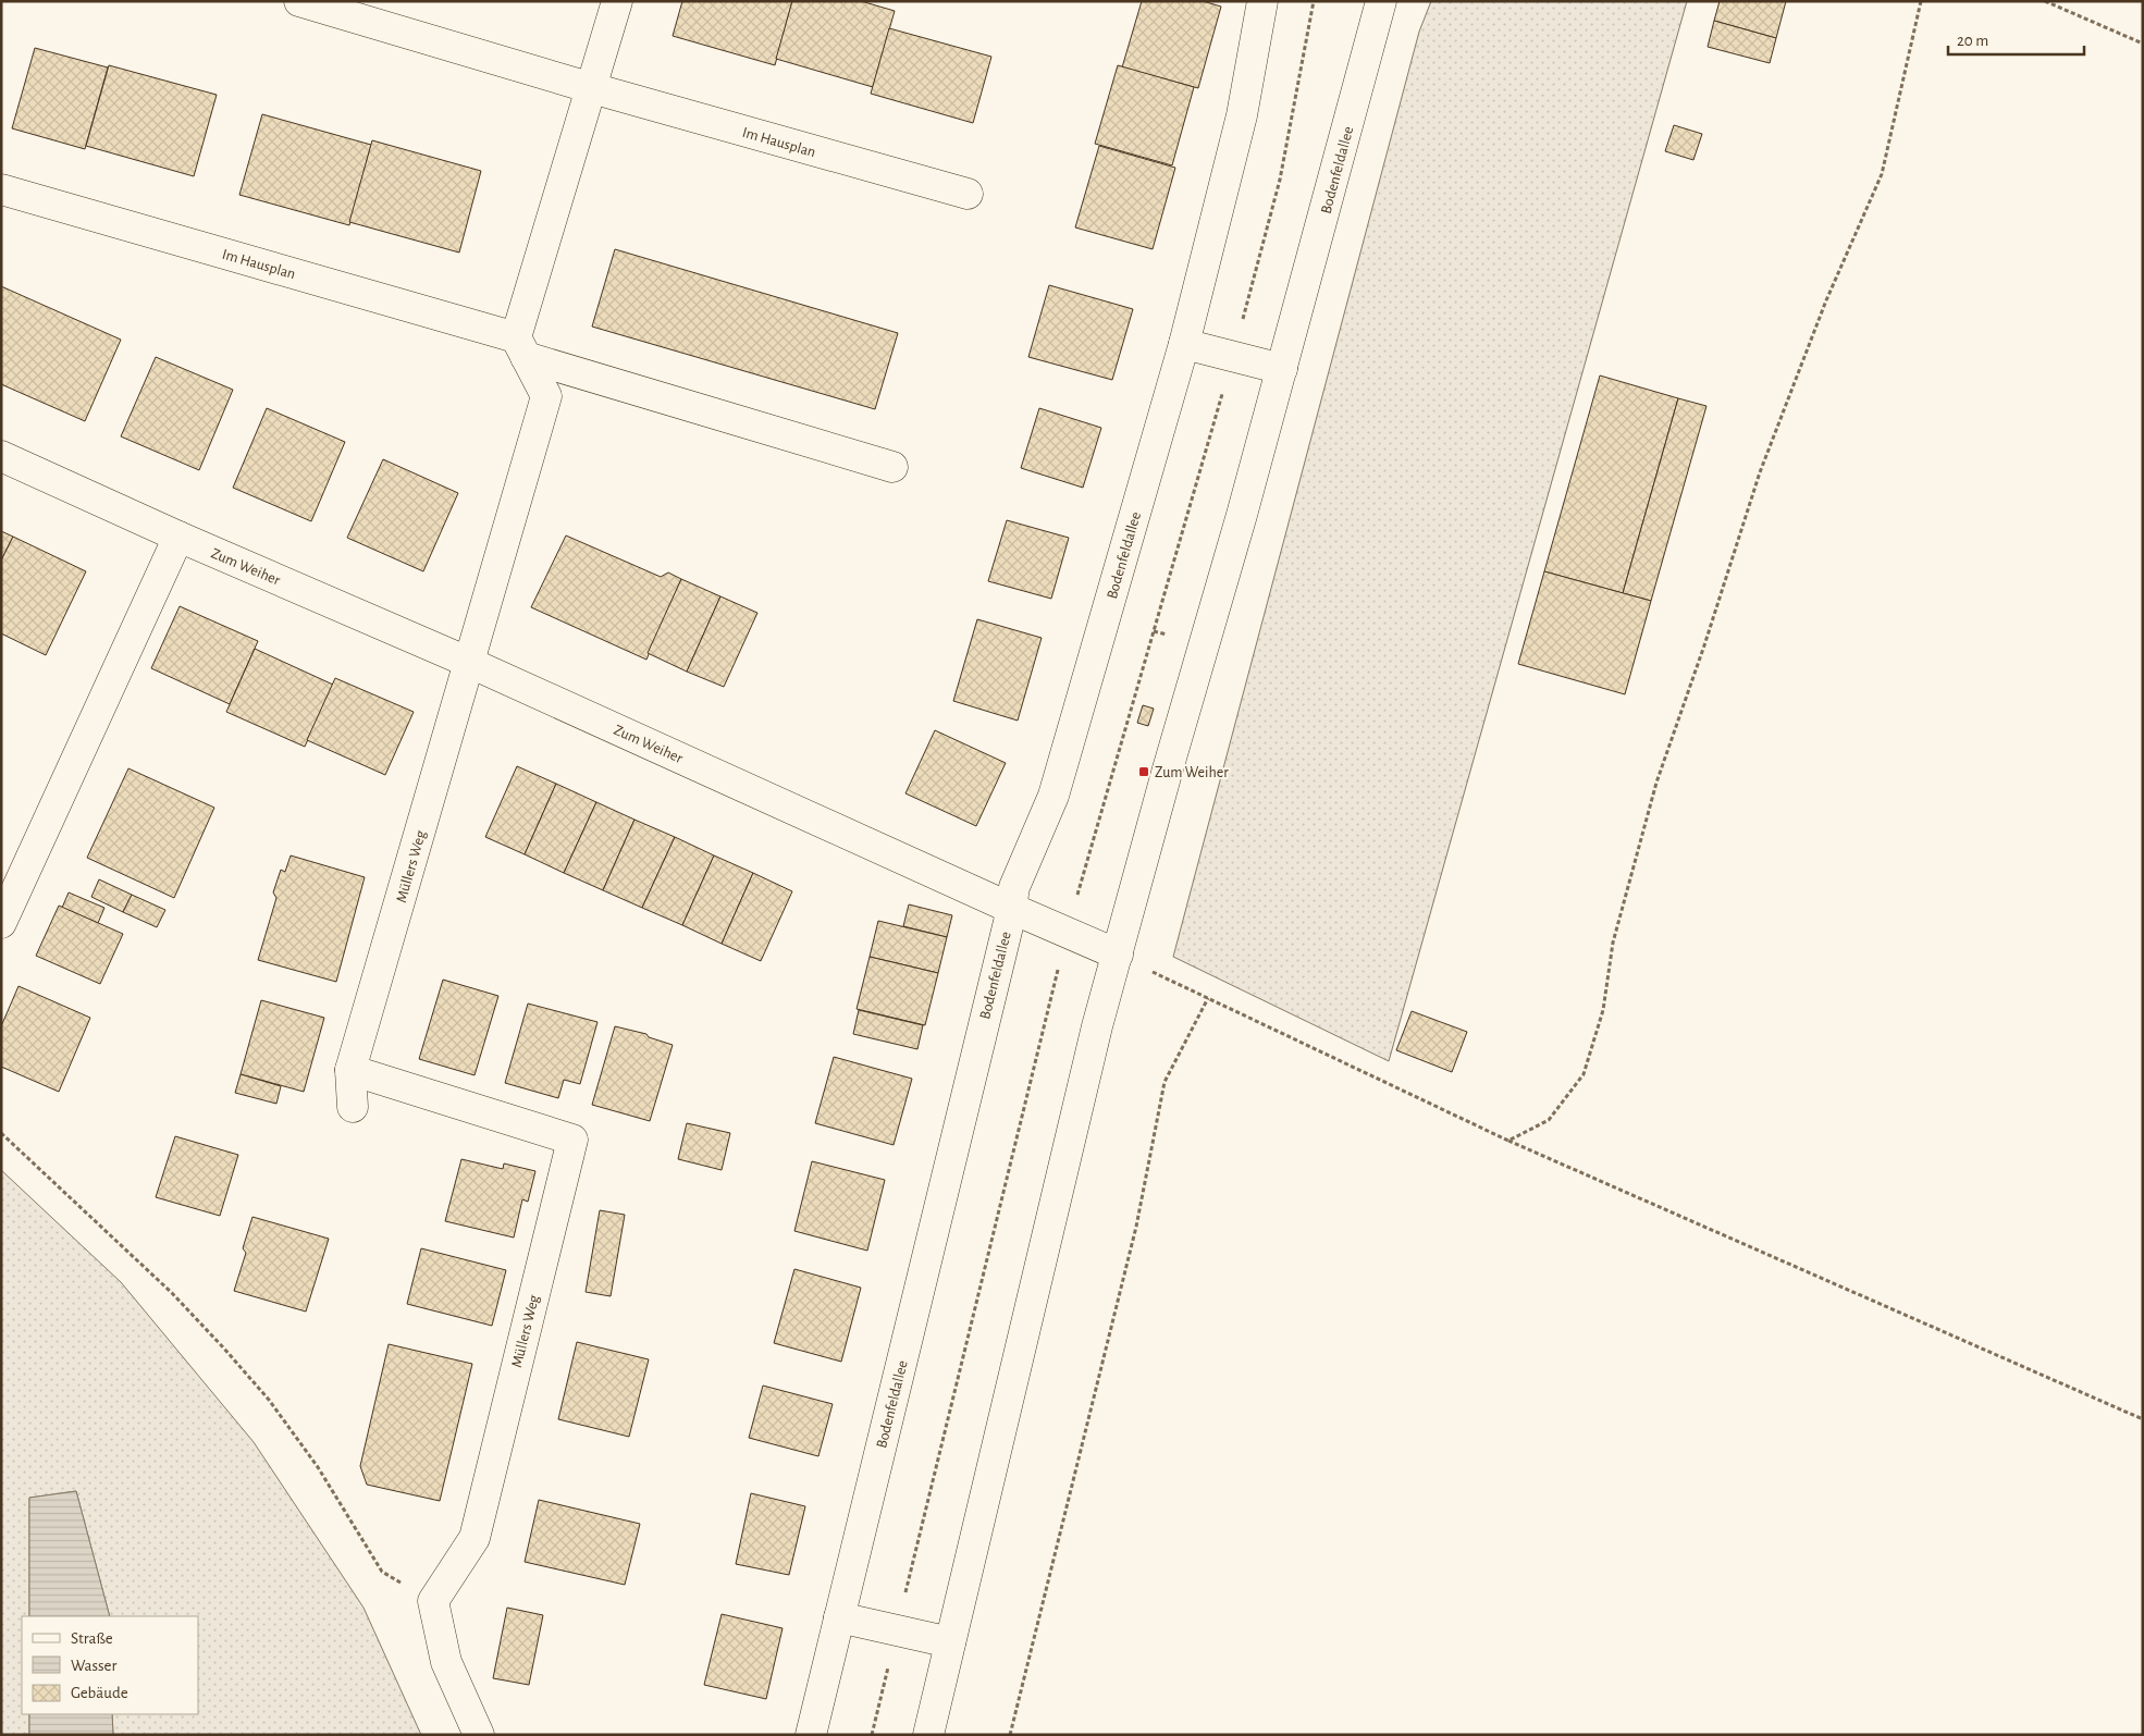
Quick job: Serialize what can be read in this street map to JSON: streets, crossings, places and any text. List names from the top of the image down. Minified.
{"streets":{"street":["Im Hausplan","Bodenfeldallee","Zum Weiher","Müllers Weg"]},"crossings":[["Bodenfeldallee","Zum Weiher"],["Zum Weiher","Müllers Weg"]],"places":{"transit":["Zum Weiher"]},"legend":["Straße","Wasser","Gebäude"],"scale_bar":"20 m"}
